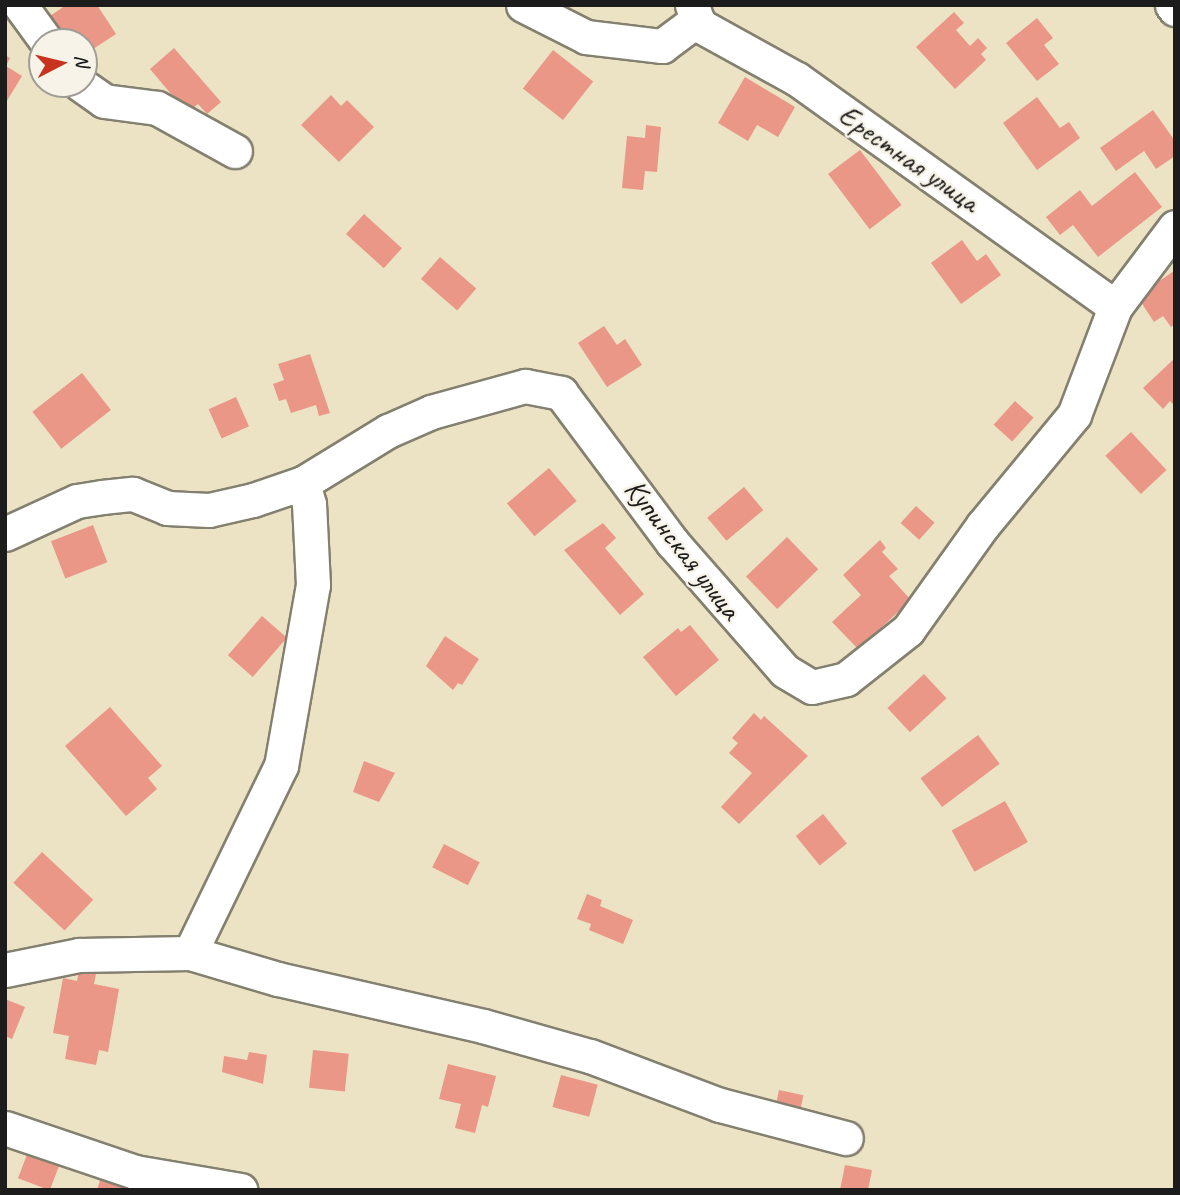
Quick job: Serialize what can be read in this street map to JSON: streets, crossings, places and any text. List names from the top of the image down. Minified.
{"streets":{"street":["Ерестная улица","Купинская улица"]},"crossings":[["Ерестная улица","Купинская улица"]],"north":"right"}
